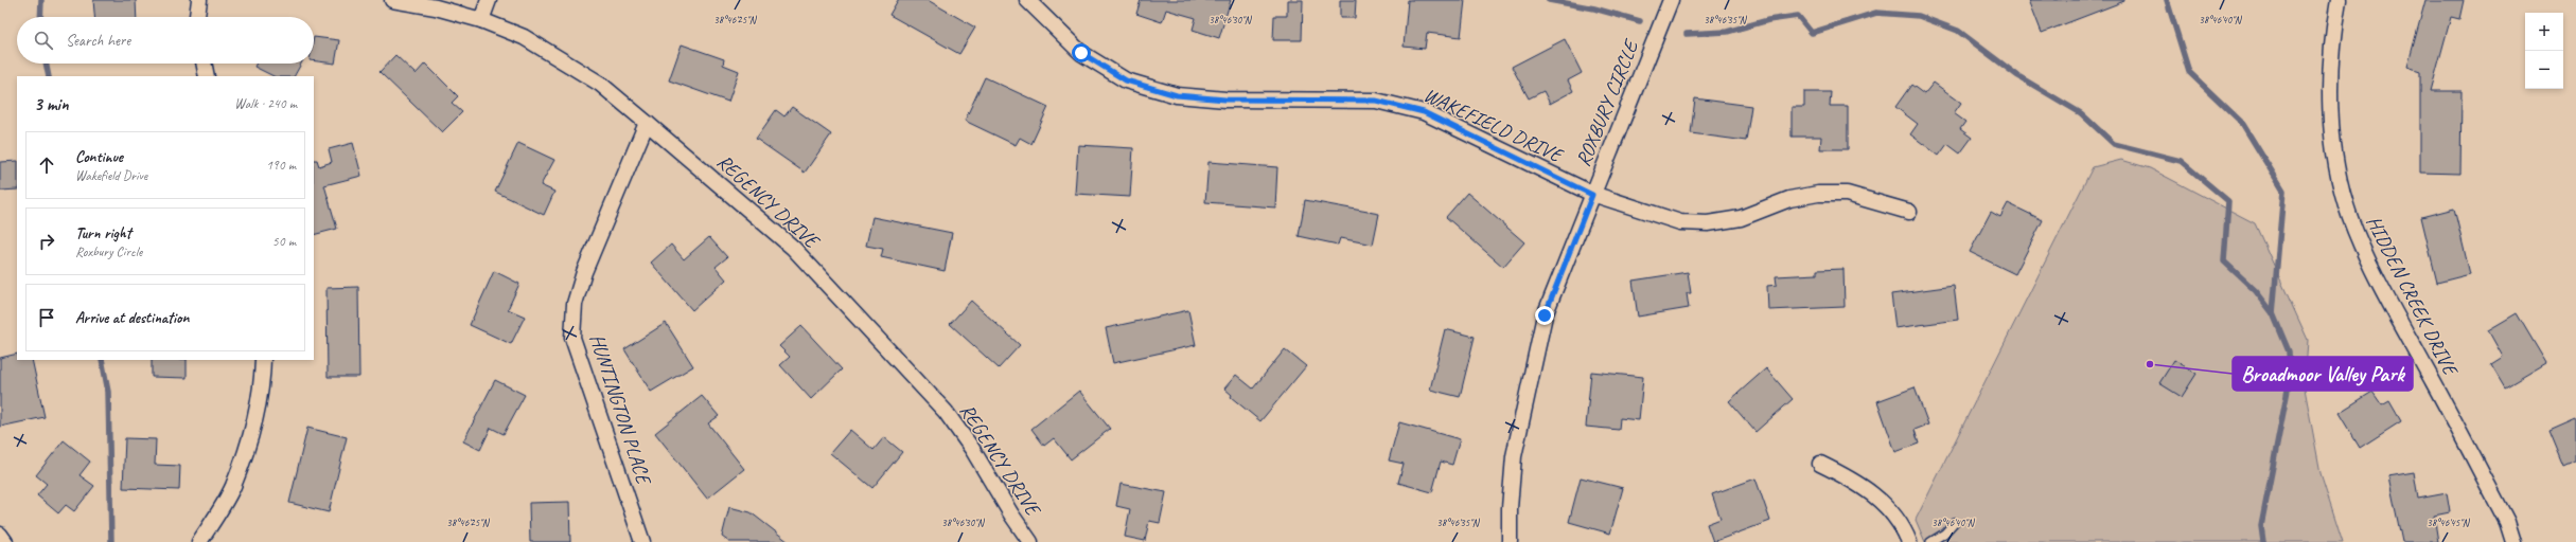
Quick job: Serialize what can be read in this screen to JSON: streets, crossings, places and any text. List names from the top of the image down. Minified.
{"streets":{"street":["ROXBURY CIRCLE","WAKEFIELD DRIVE","REGENCY DRIVE","HIDDEN CREEK DRIVE","HUNTINGTON PLACE"]},"crossings":[["ROXBURY CIRCLE","WAKEFIELD DRIVE"],["REGENCY DRIVE","HUNTINGTON PLACE"]],"places":["Broadmoor Valley Park"],"page":{"map_buttons":["+","−"],"search":"Search here","heading":["3 min","Walk · 240 m"],"list":[["Continue","Wakefield Drive","190 m"],["Turn right","Roxbury Circle","50 m"],"Arrive at destination"]},"coordinates":["38°46'25\"N","38°46'30\"N","38°46'35\"N","38°46'40\"N","38°46'45\"N"]}
